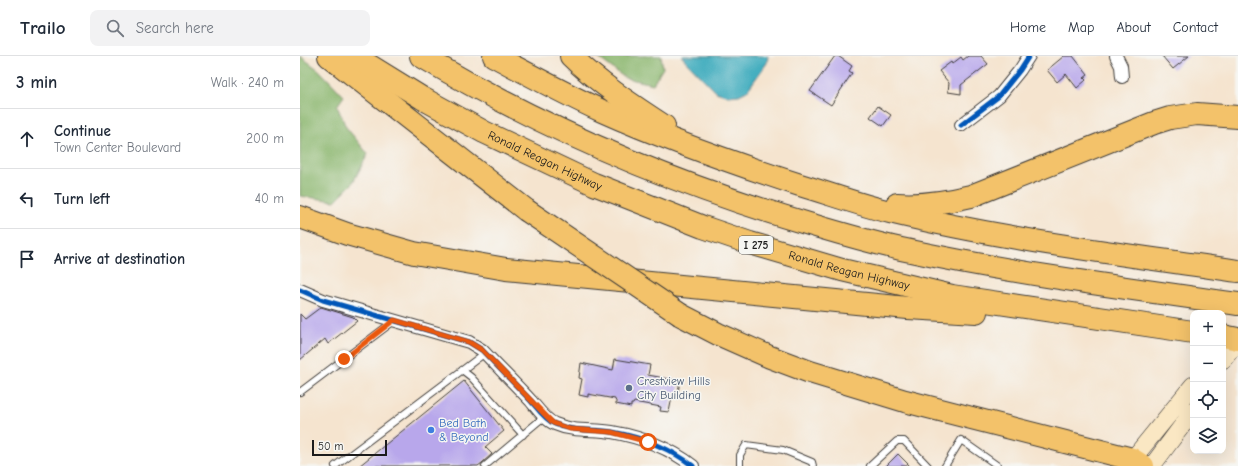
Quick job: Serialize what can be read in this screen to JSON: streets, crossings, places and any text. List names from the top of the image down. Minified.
{"streets":{"highway":["Ronald Reagan Highway","I 275"]},"places":["Crestview Hills City Building","Bed Bath & Beyond"],"scale_bar":"50 m","page":{"header":"Trailo","search":"Search here","nav":["Home","Map","About","Contact"],"heading":["3 min","Walk · 240 m"],"list":[["Continue","Town Center Boulevard","200 m"],["Turn left","40 m"],"Arrive at destination"],"map_buttons":["+","−"],"scale":"50 m"}}
